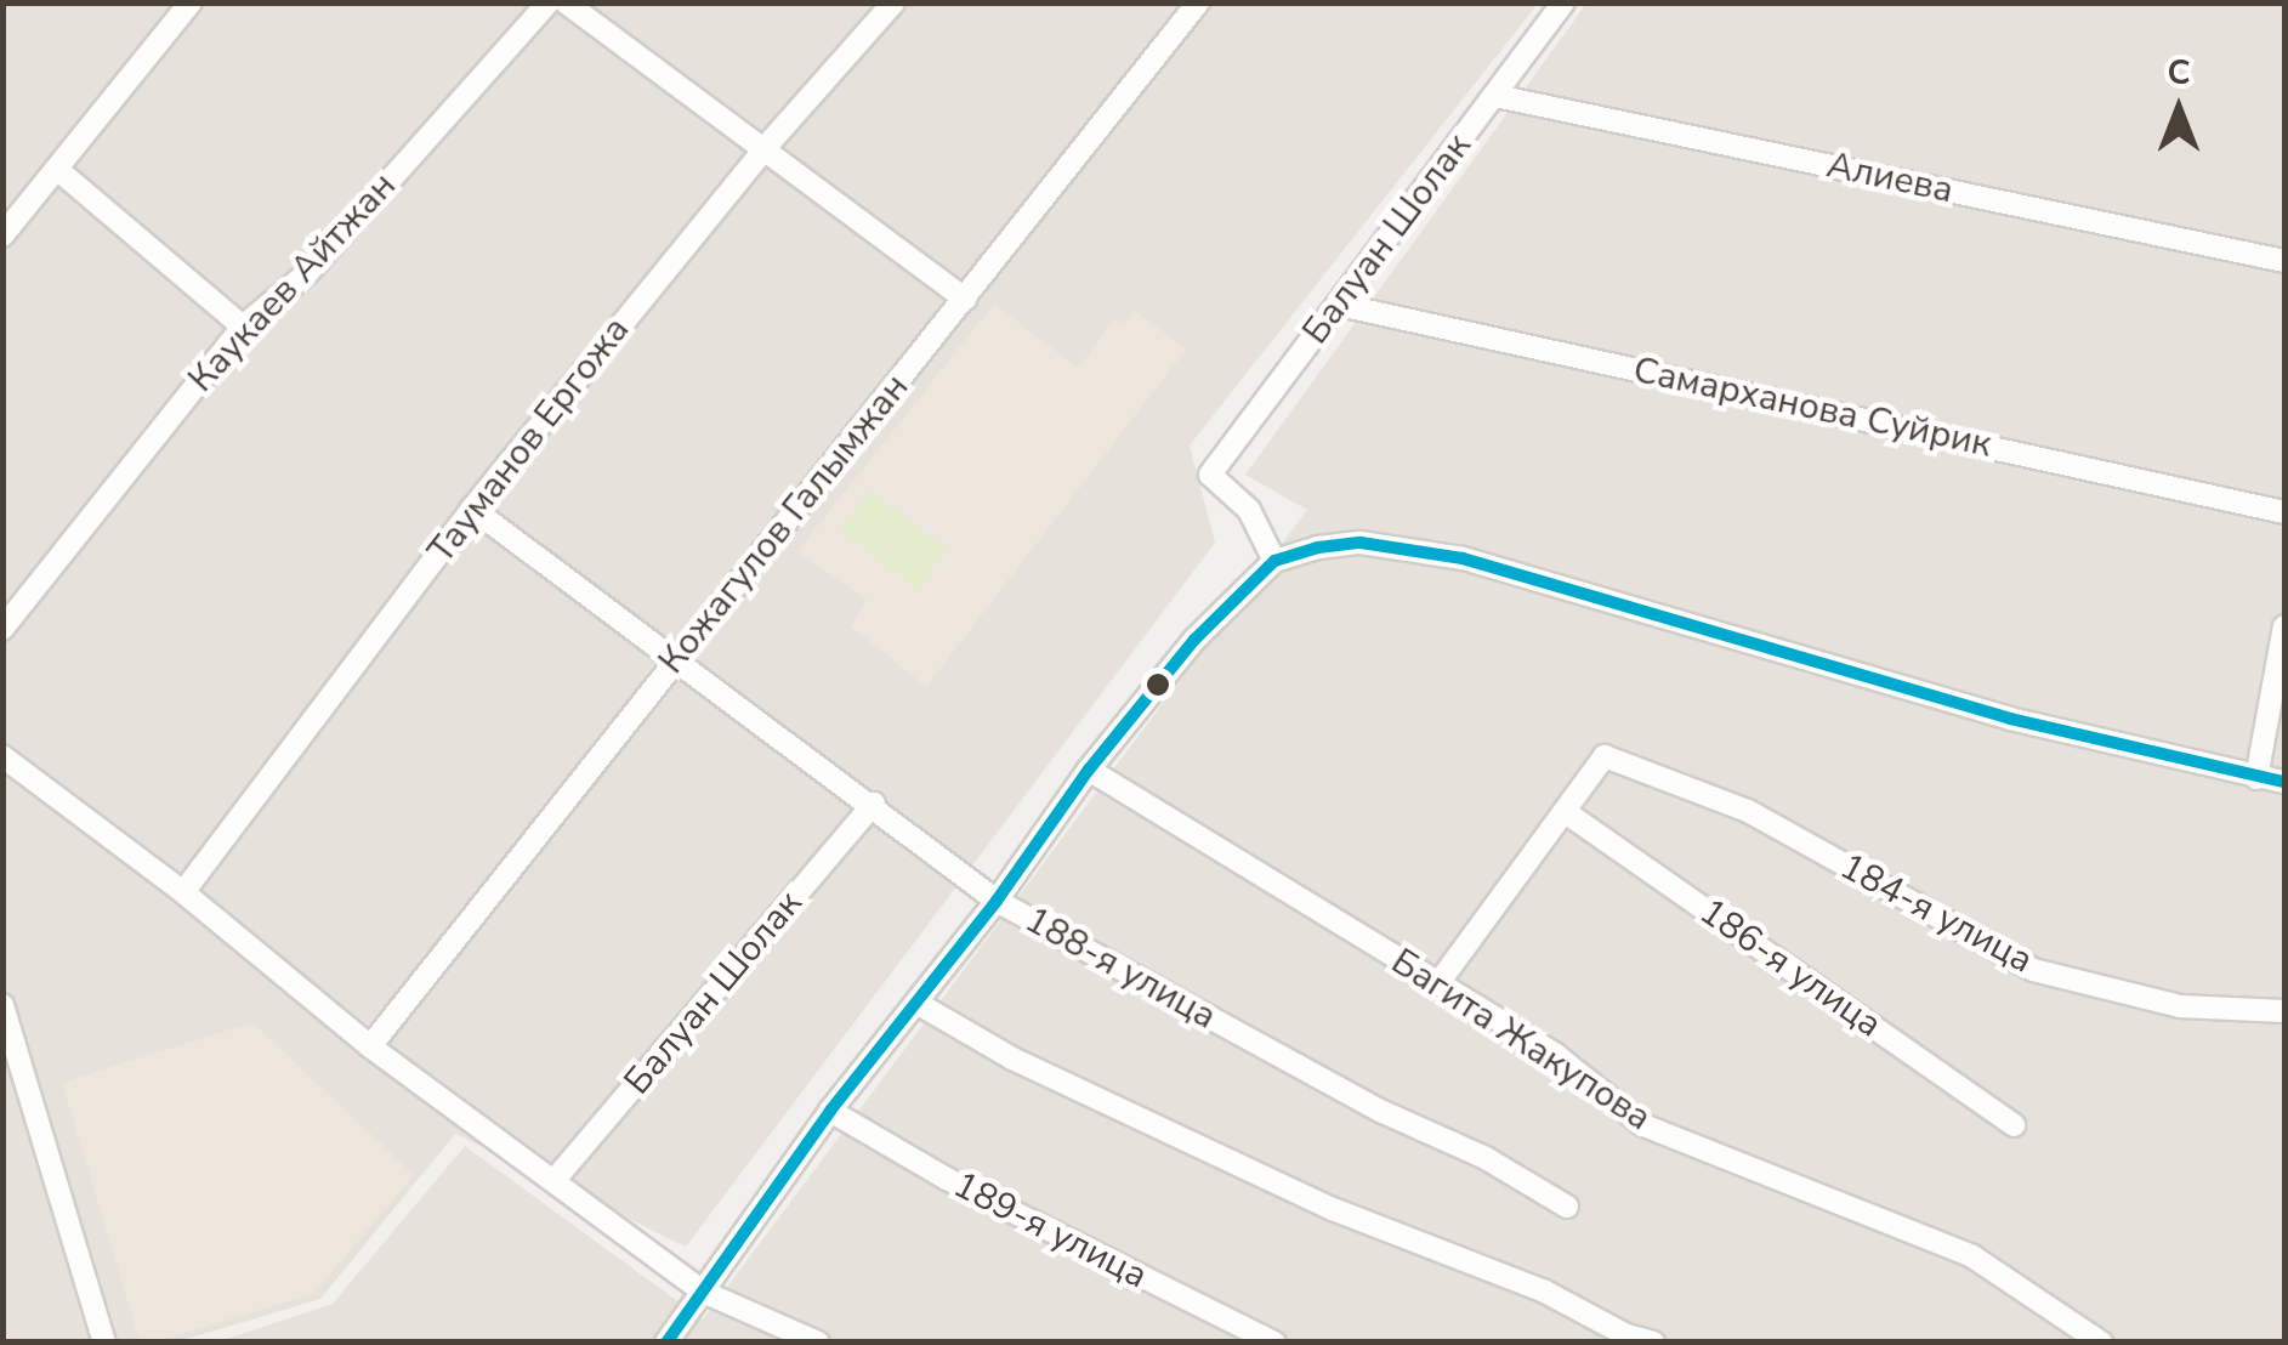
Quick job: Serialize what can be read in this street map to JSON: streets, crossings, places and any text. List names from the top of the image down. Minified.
{"streets":{"street":["Алиева","Балуан Шолак","Каукаев Айтжан","Самарханова Суйрик","Тауманов Ергожа","Кожагулов Галымжан","184-я улица","188-я улица","186-я улица","Багита Жакупова","189-я улица"]},"crossings":[["Алиева","Балуан Шолак"],["Балуан Шолак","Самарханова Суйрик"],["Балуан Шолак","188-я улица"],["Тауманов Ергожа","188-я улица"],["Кожагулов Галымжан","188-я улица"],["184-я улица","186-я улица"]],"north":"top"}
